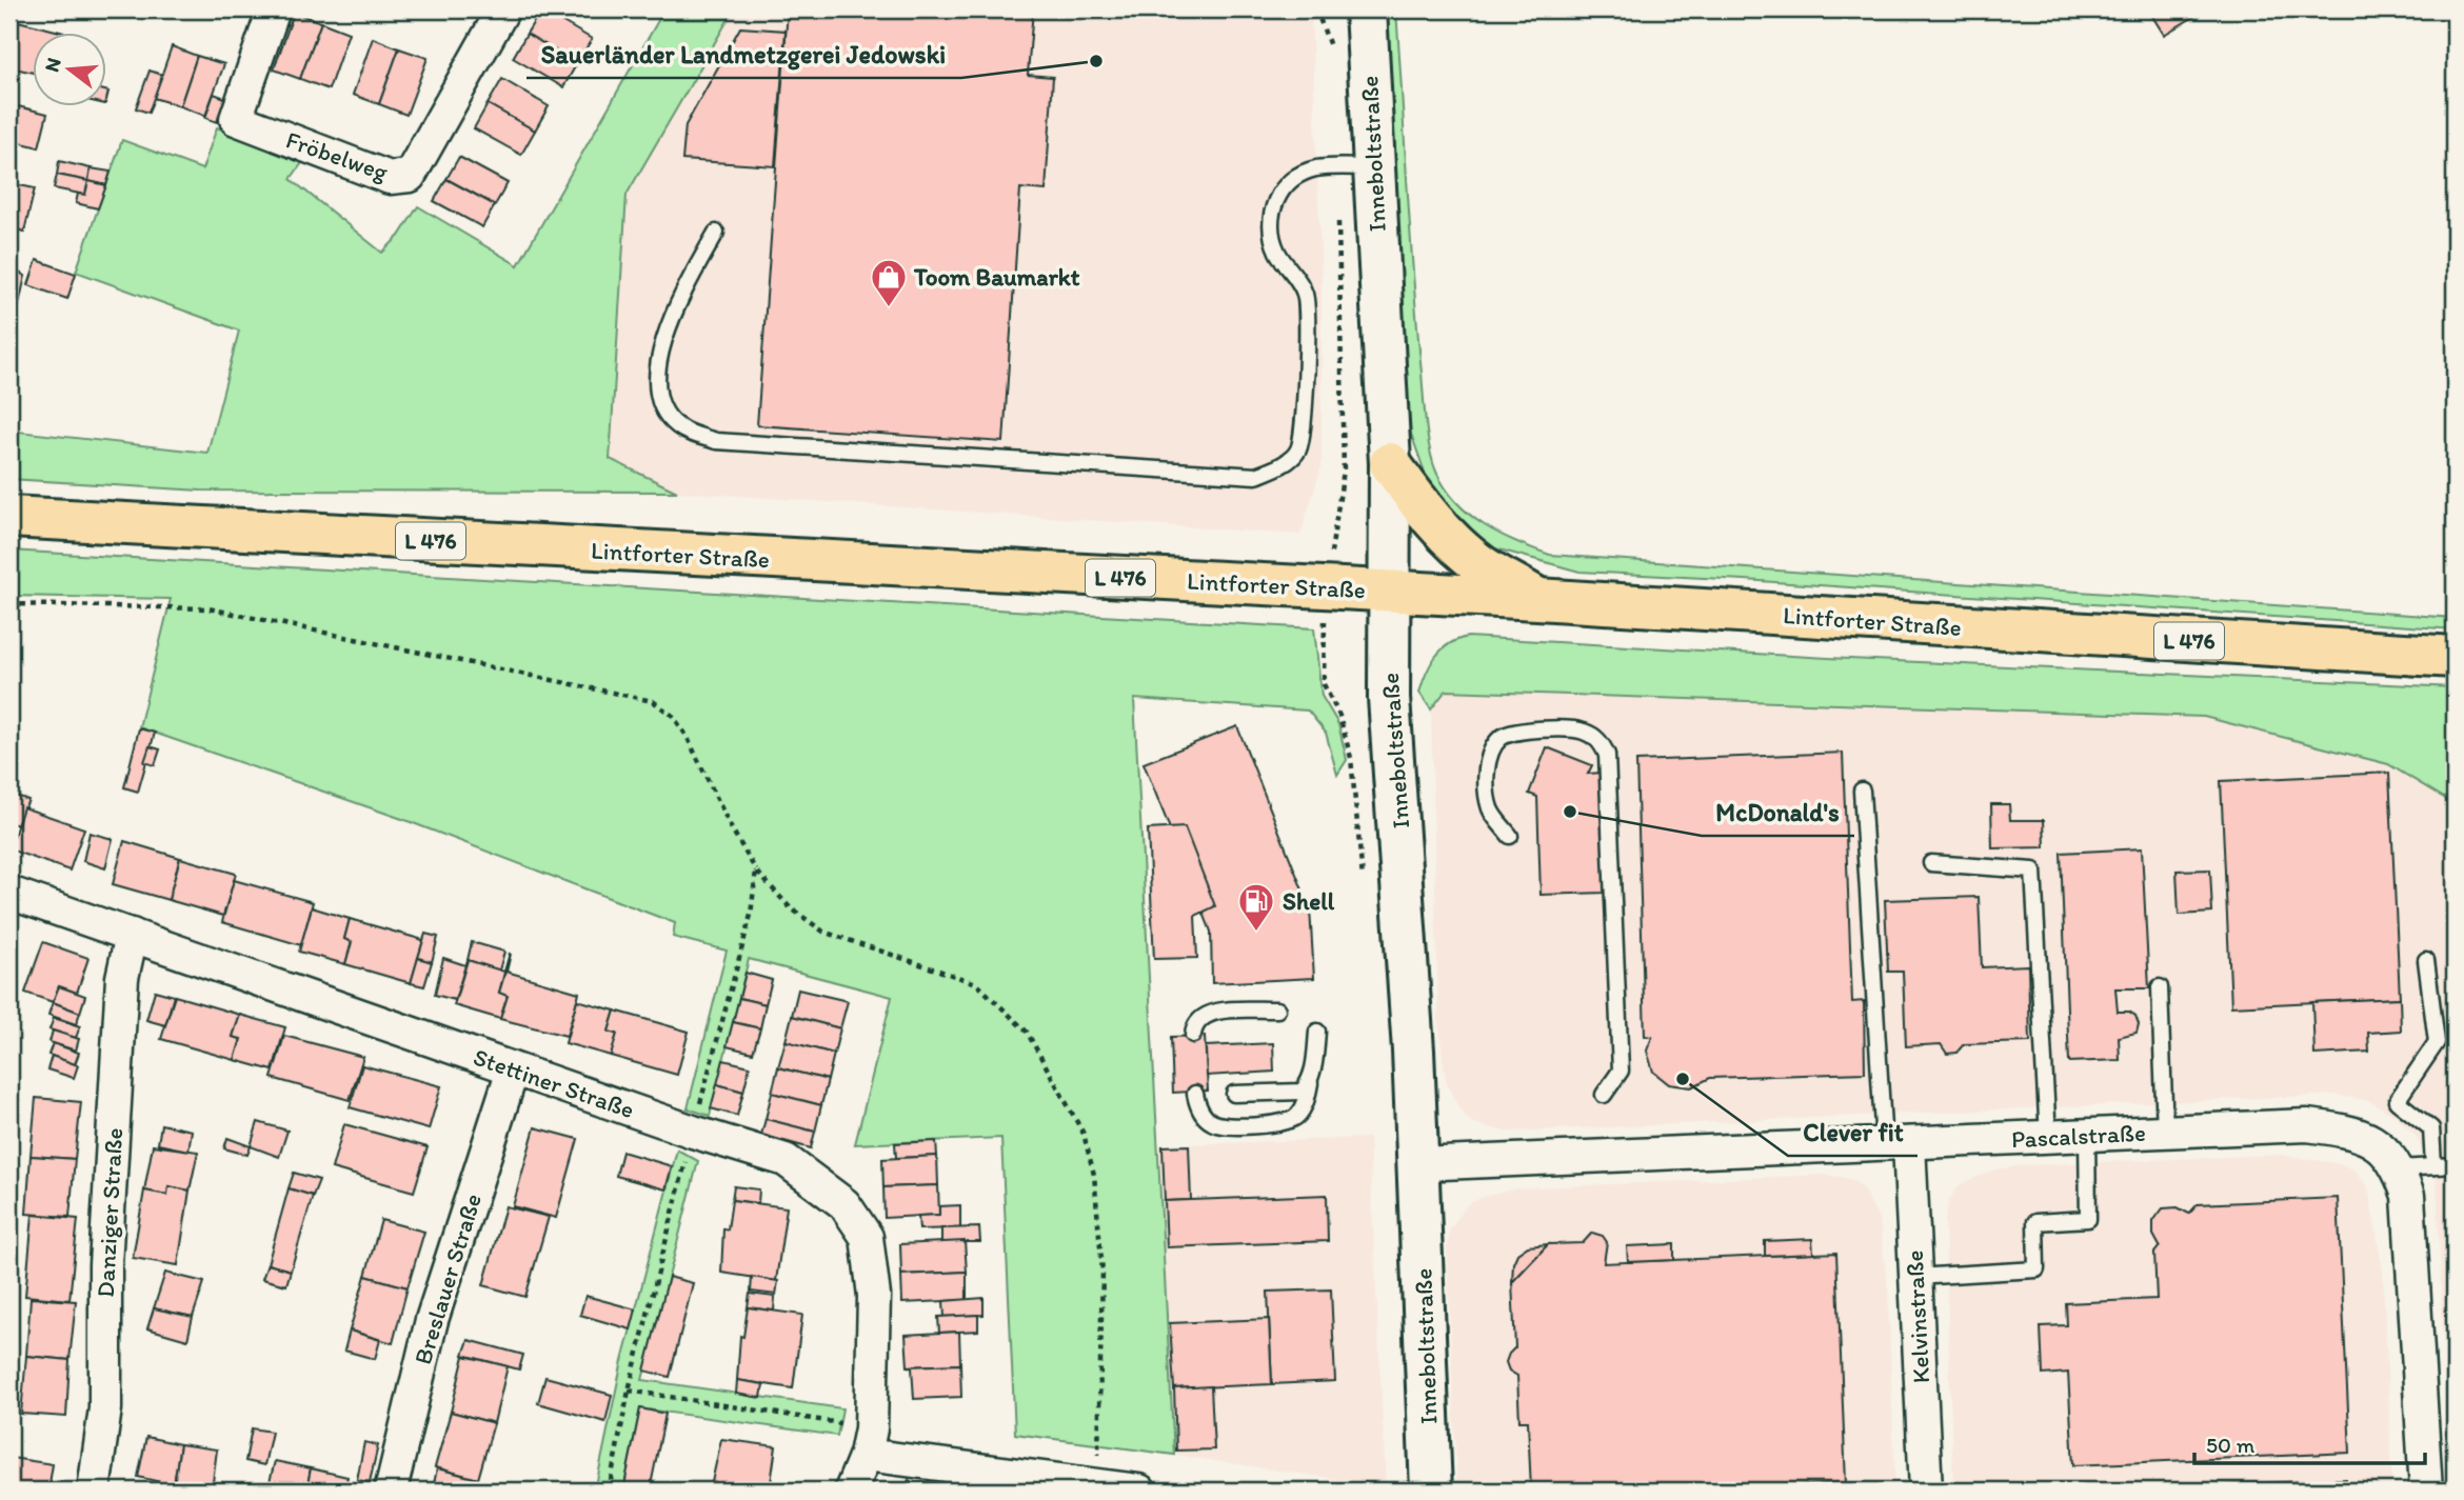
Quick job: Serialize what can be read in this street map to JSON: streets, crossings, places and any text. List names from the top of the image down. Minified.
{"streets":{"main road":["L 476","Lintforter Straße"],"street":["Inneboltstraße","Fröbelweg","Stettiner Straße","Pascalstraße","Danziger Straße","Breslauer Straße","Kelvinstraße"]},"crossings":[["Inneboltstraße","Lintforter Straße"],["Inneboltstraße","Pascalstraße"],["Stettiner Straße","Danziger Straße"],["Stettiner Straße","Breslauer Straße"],["Pascalstraße","Kelvinstraße"]],"places":{"other":["Sauerländer Landmetzgerei Jedowski","McDonald's","Clever fit"],"shop":["Toom Baumarkt"],"fuel station":["Shell"]},"scale_bar":"50 m","north":"left"}
